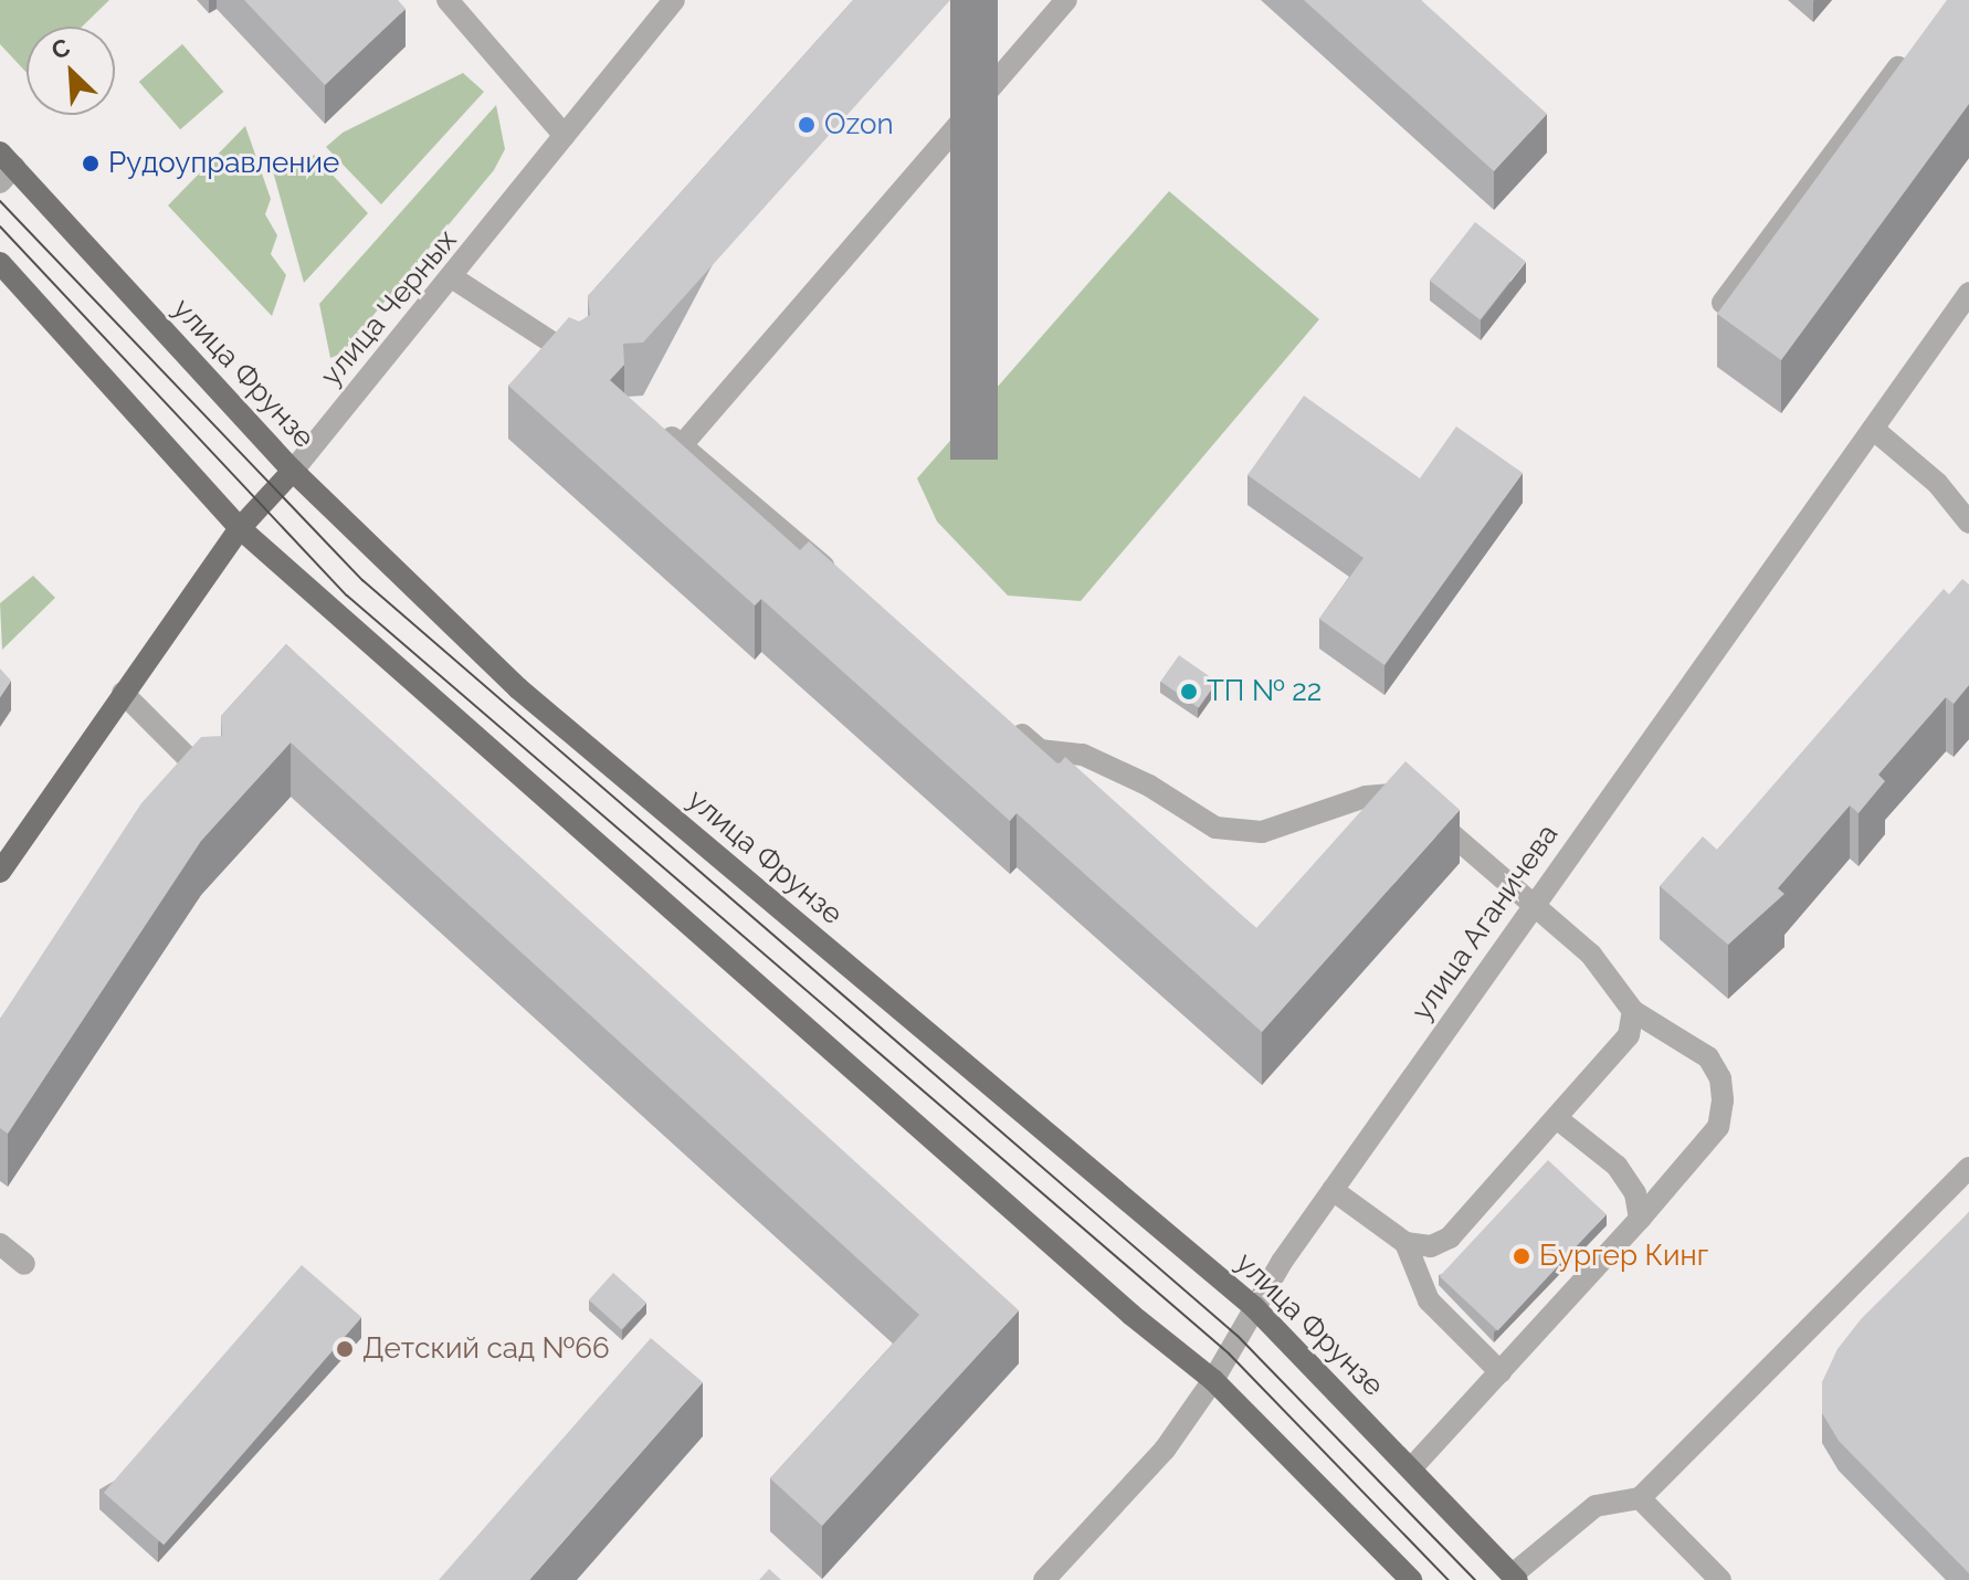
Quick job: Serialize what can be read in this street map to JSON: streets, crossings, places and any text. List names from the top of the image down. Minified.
{"streets":{"main road":["улица Черных","улица Фрунзе"],"street":["улица Аганичева"]},"crossings":[["улица Черных","улица Фрунзе"],["улица Фрунзе","улица Аганичева"]],"places":["Ozon","Рудоуправление","ТП № 22","Бургер Кинг","Детский сад №66"],"north":"top left"}
